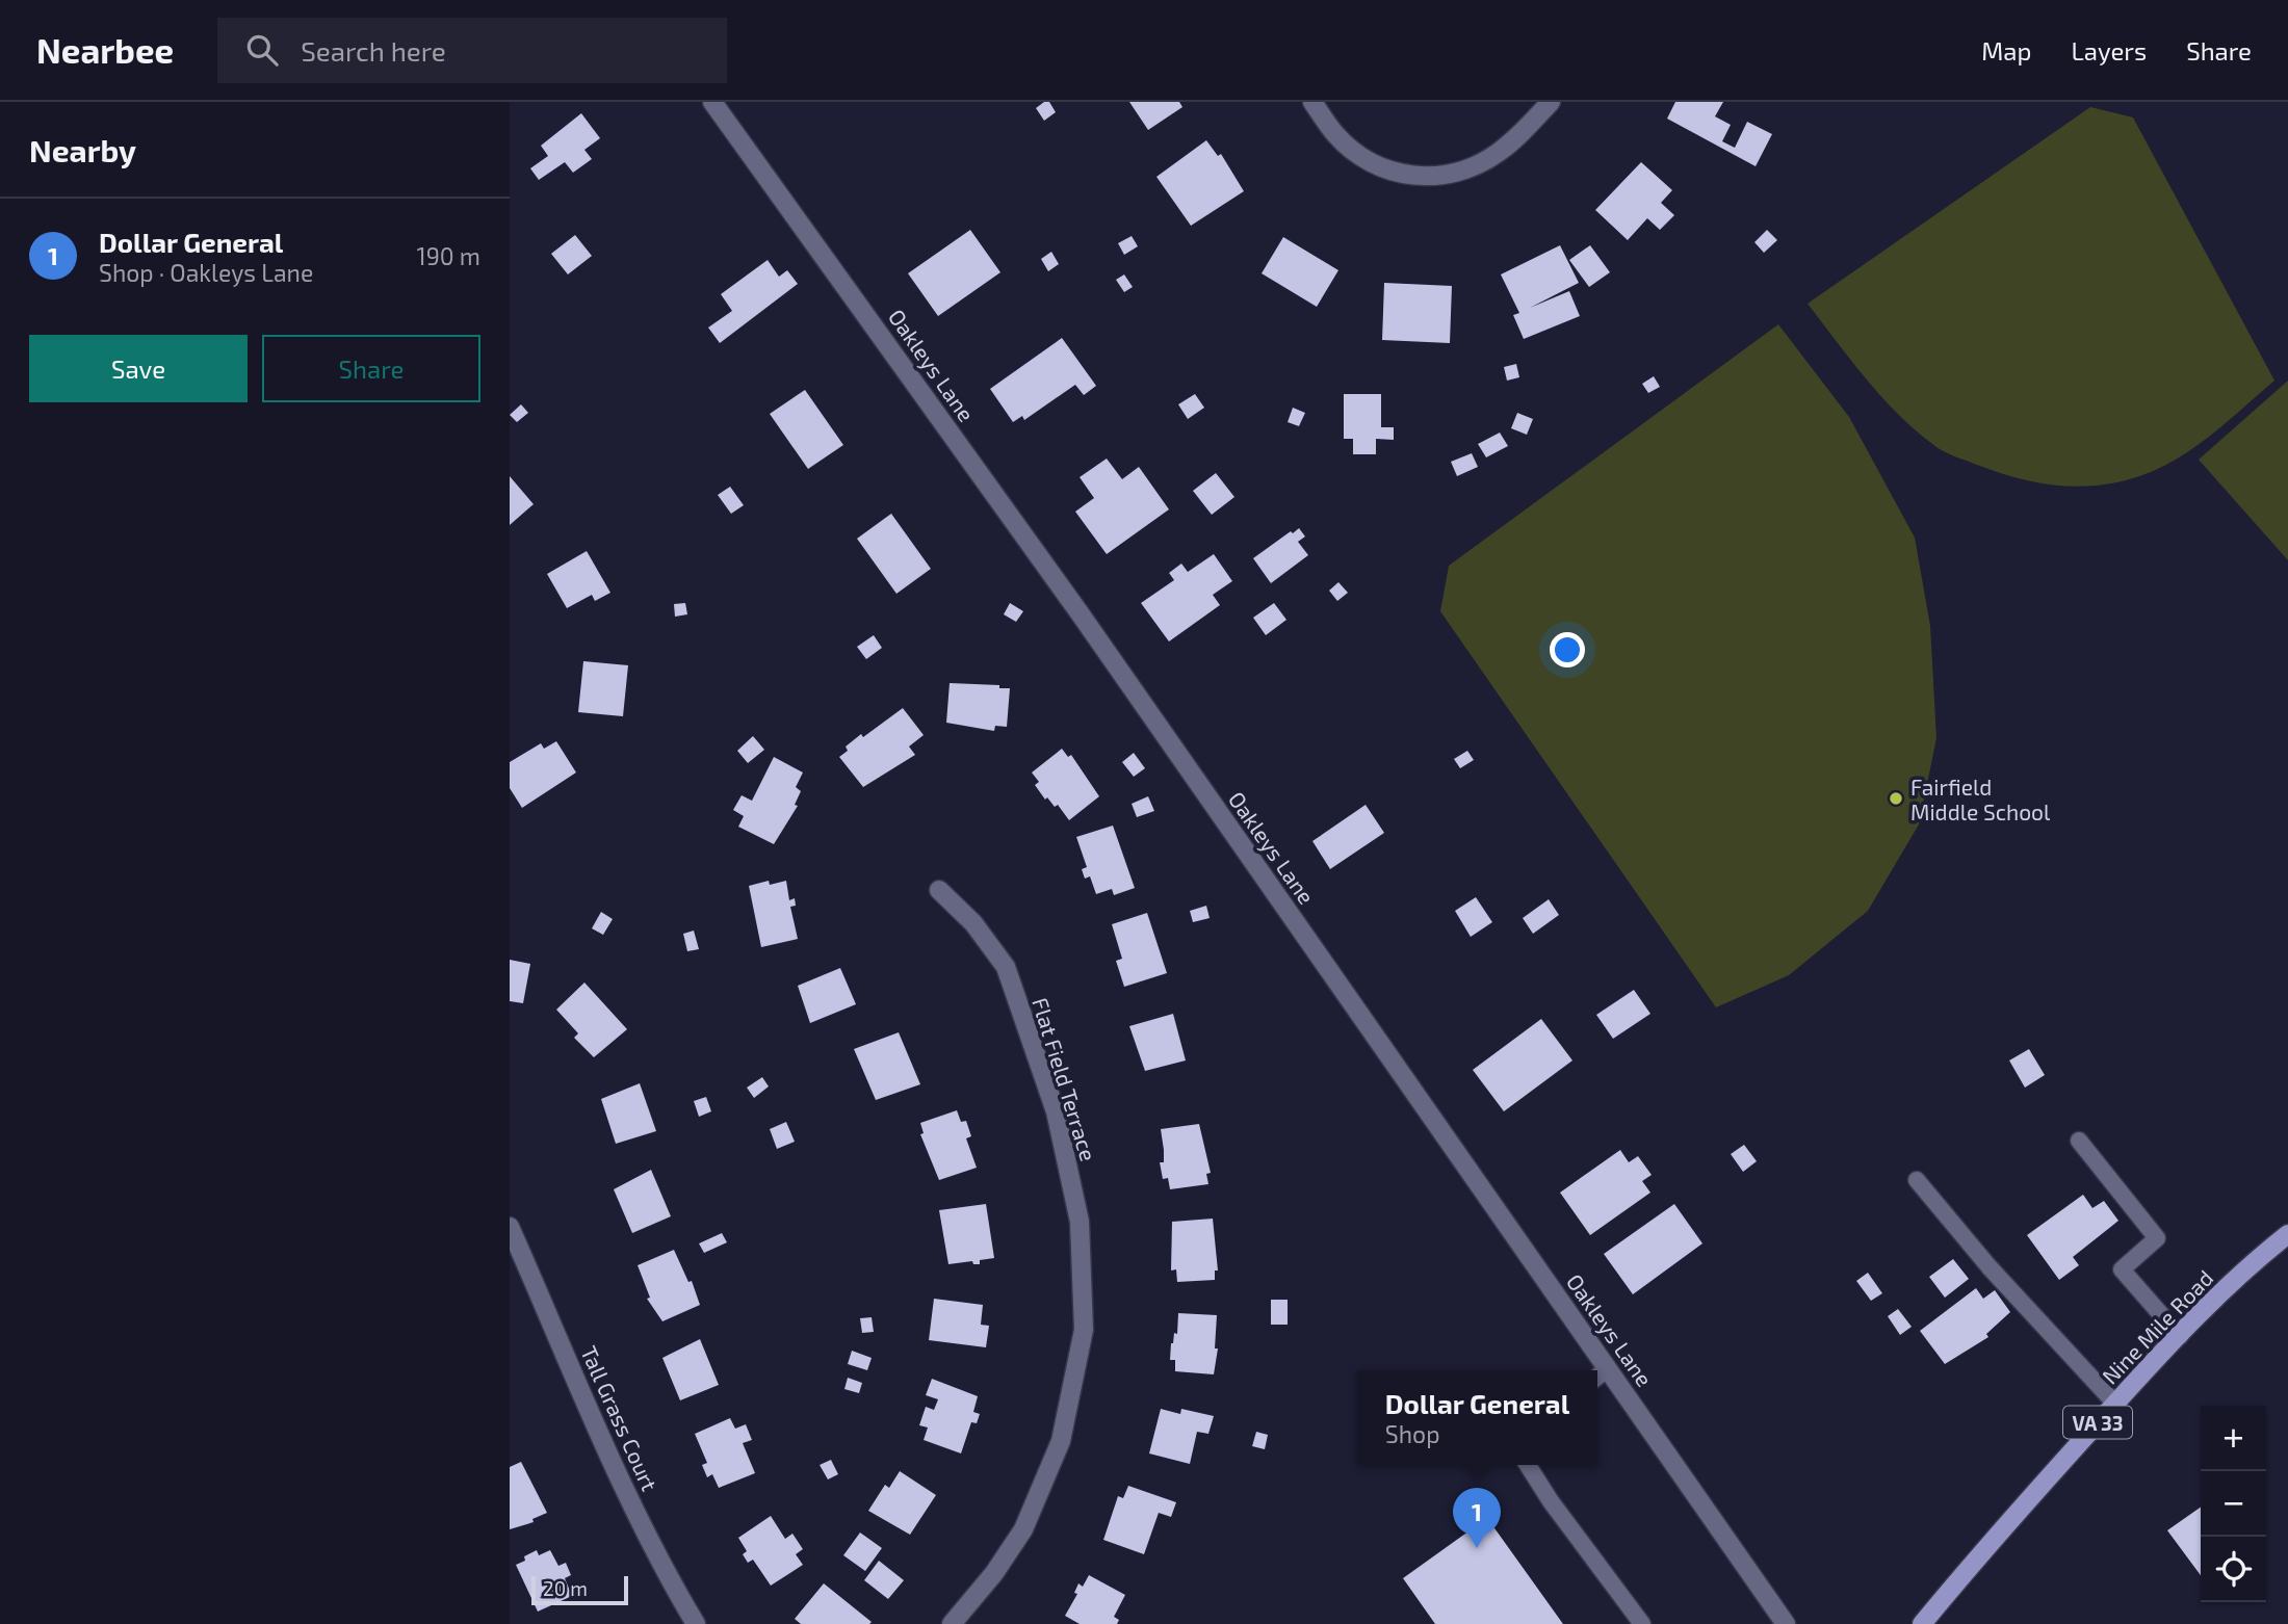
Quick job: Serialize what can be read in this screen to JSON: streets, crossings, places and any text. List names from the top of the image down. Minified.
{"streets":{"main road":["Nine Mile Road","VA 33"],"street":["Oakleys Lane","Flat Field Terrace","Tall Grass Court"]},"places":["Fairfield Middle School"],"scale_bar":"20 m","page":{"header":"Nearbee","search":"Search here","nav":["Map","Layers","Share"],"heading":"Nearby","list":[{"mark":"1","name":"Dollar General","note":"Shop · Oakleys Lane","value":"190 m"}],"buttons":["Save","Share"],"popup":["Dollar General","Shop"],"map_buttons":["+","−"],"pins":"1","scale":"20 m"}}
